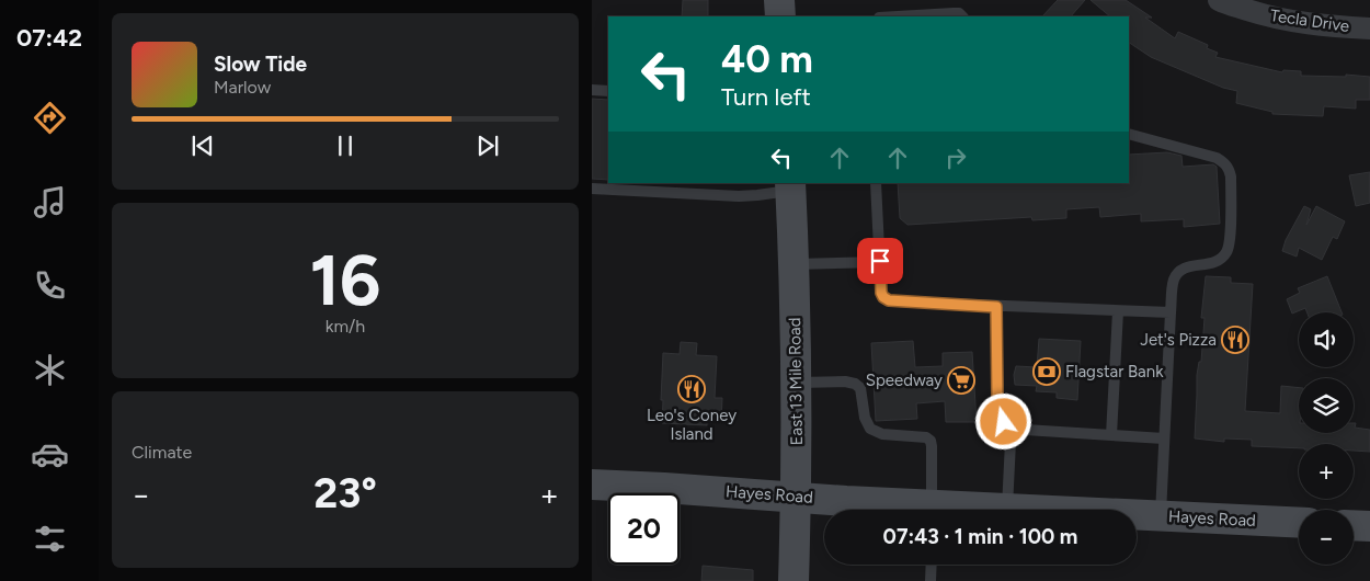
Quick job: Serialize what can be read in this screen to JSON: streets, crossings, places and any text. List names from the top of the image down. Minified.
{"streets":{"street":["Tecla Drive","East 13 Mile Road","Hayes Road"]},"crossings":[["East 13 Mile Road","Hayes Road"]],"places":{"restaurant":["Jet's Pizza","Leo's Coney Island"],"bank":["Flagstar Bank"],"supermarket":["Speedway"]},"page":{"tabs":"07:42","turn":["40 m","Turn left"],"song":["Slow Tide","Marlow"],"tile":[["16","km/h"],"Climate"],"map_buttons":["+","−"],"heat":["−","23°","+"],"limit":"20","trip":"07:43 · 1 min · 100 m"}}
